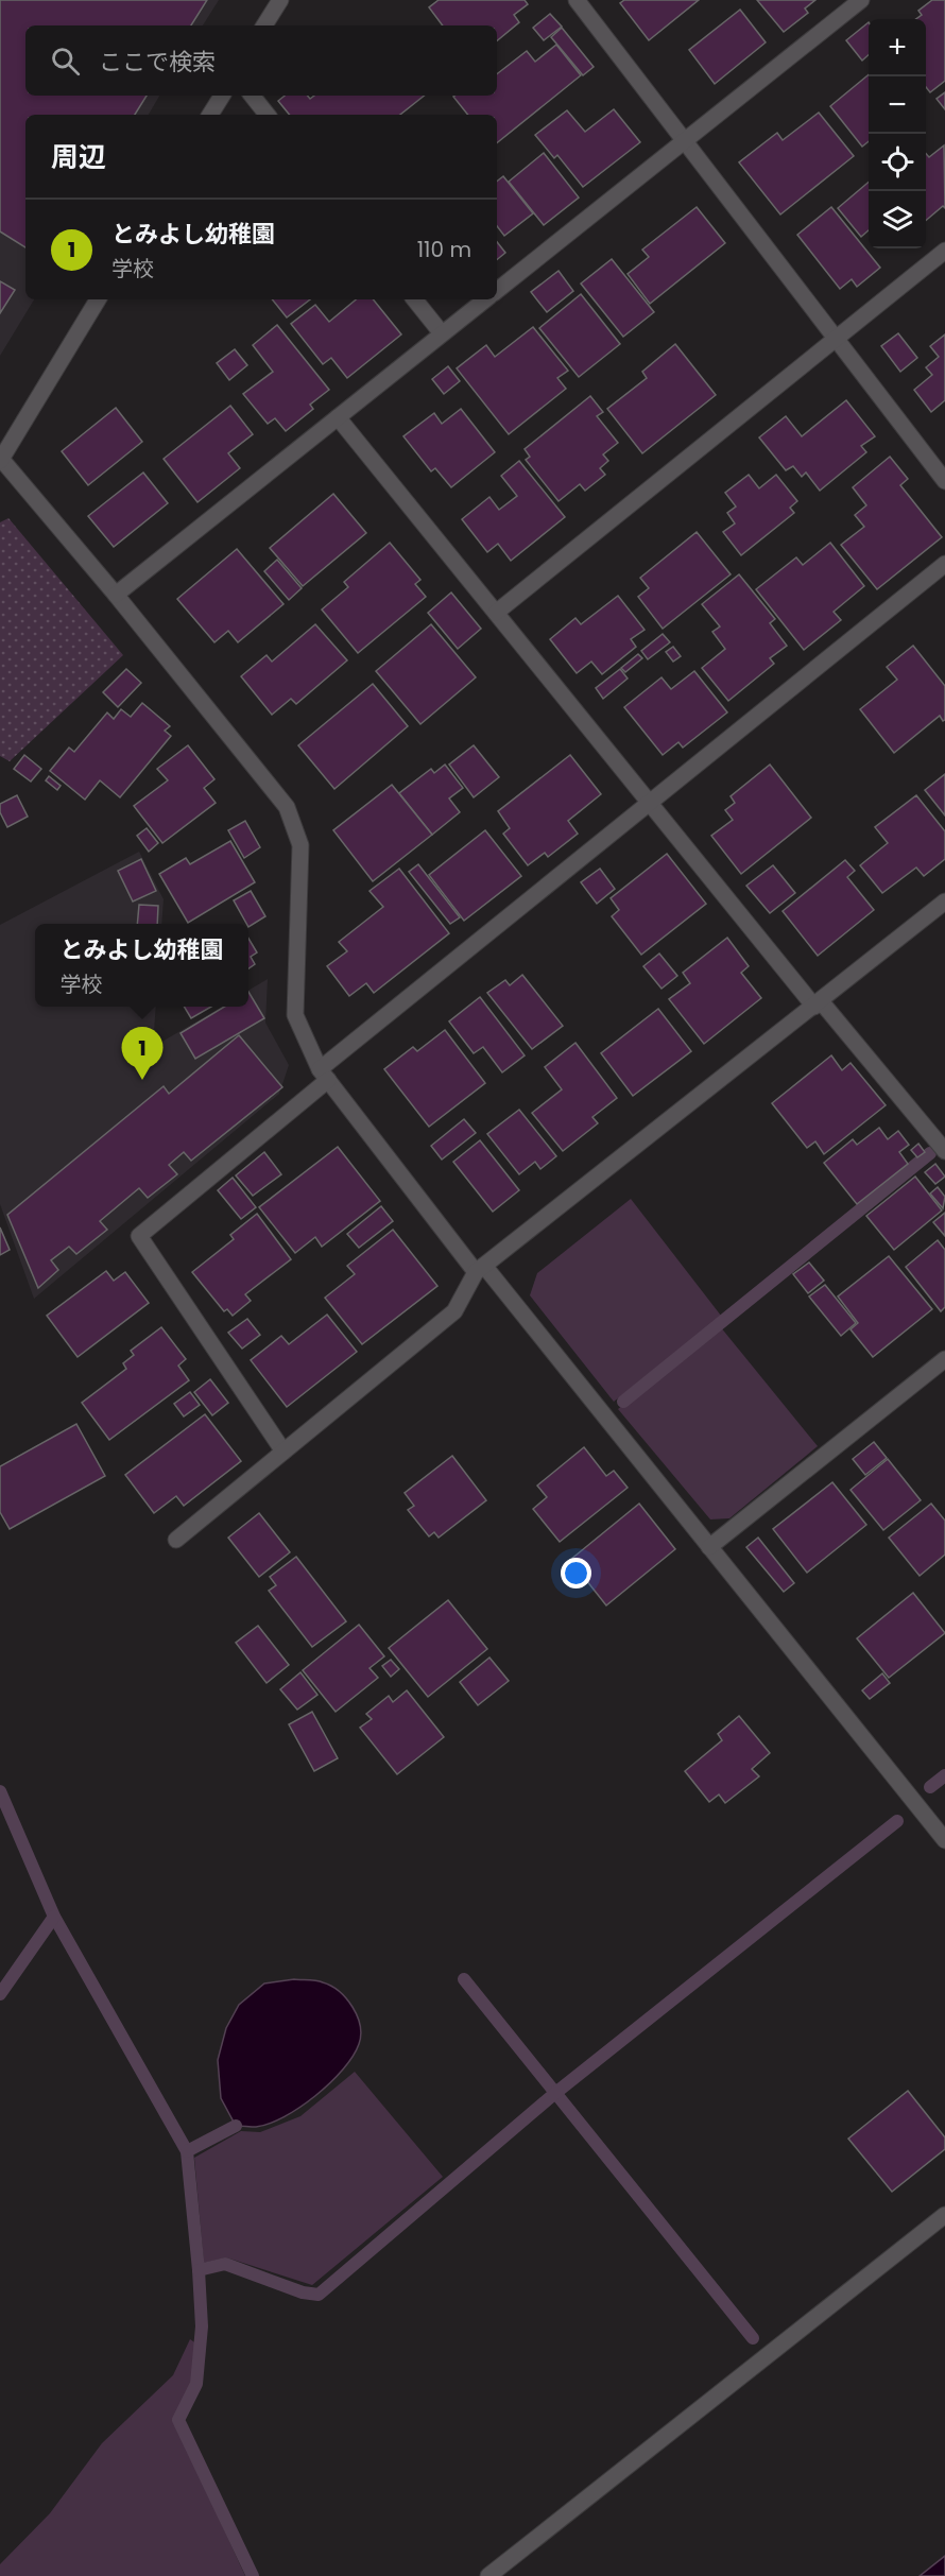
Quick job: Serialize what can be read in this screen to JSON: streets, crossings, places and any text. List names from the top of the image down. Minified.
{"page":{"map_buttons":["+","−"],"search":"ここで検索","heading":"周辺","list":[{"mark":"1","name":"とみよし幼稚園","note":"学校","value":"110 m"}],"popup":["とみよし幼稚園","学校"],"pins":"1"}}
